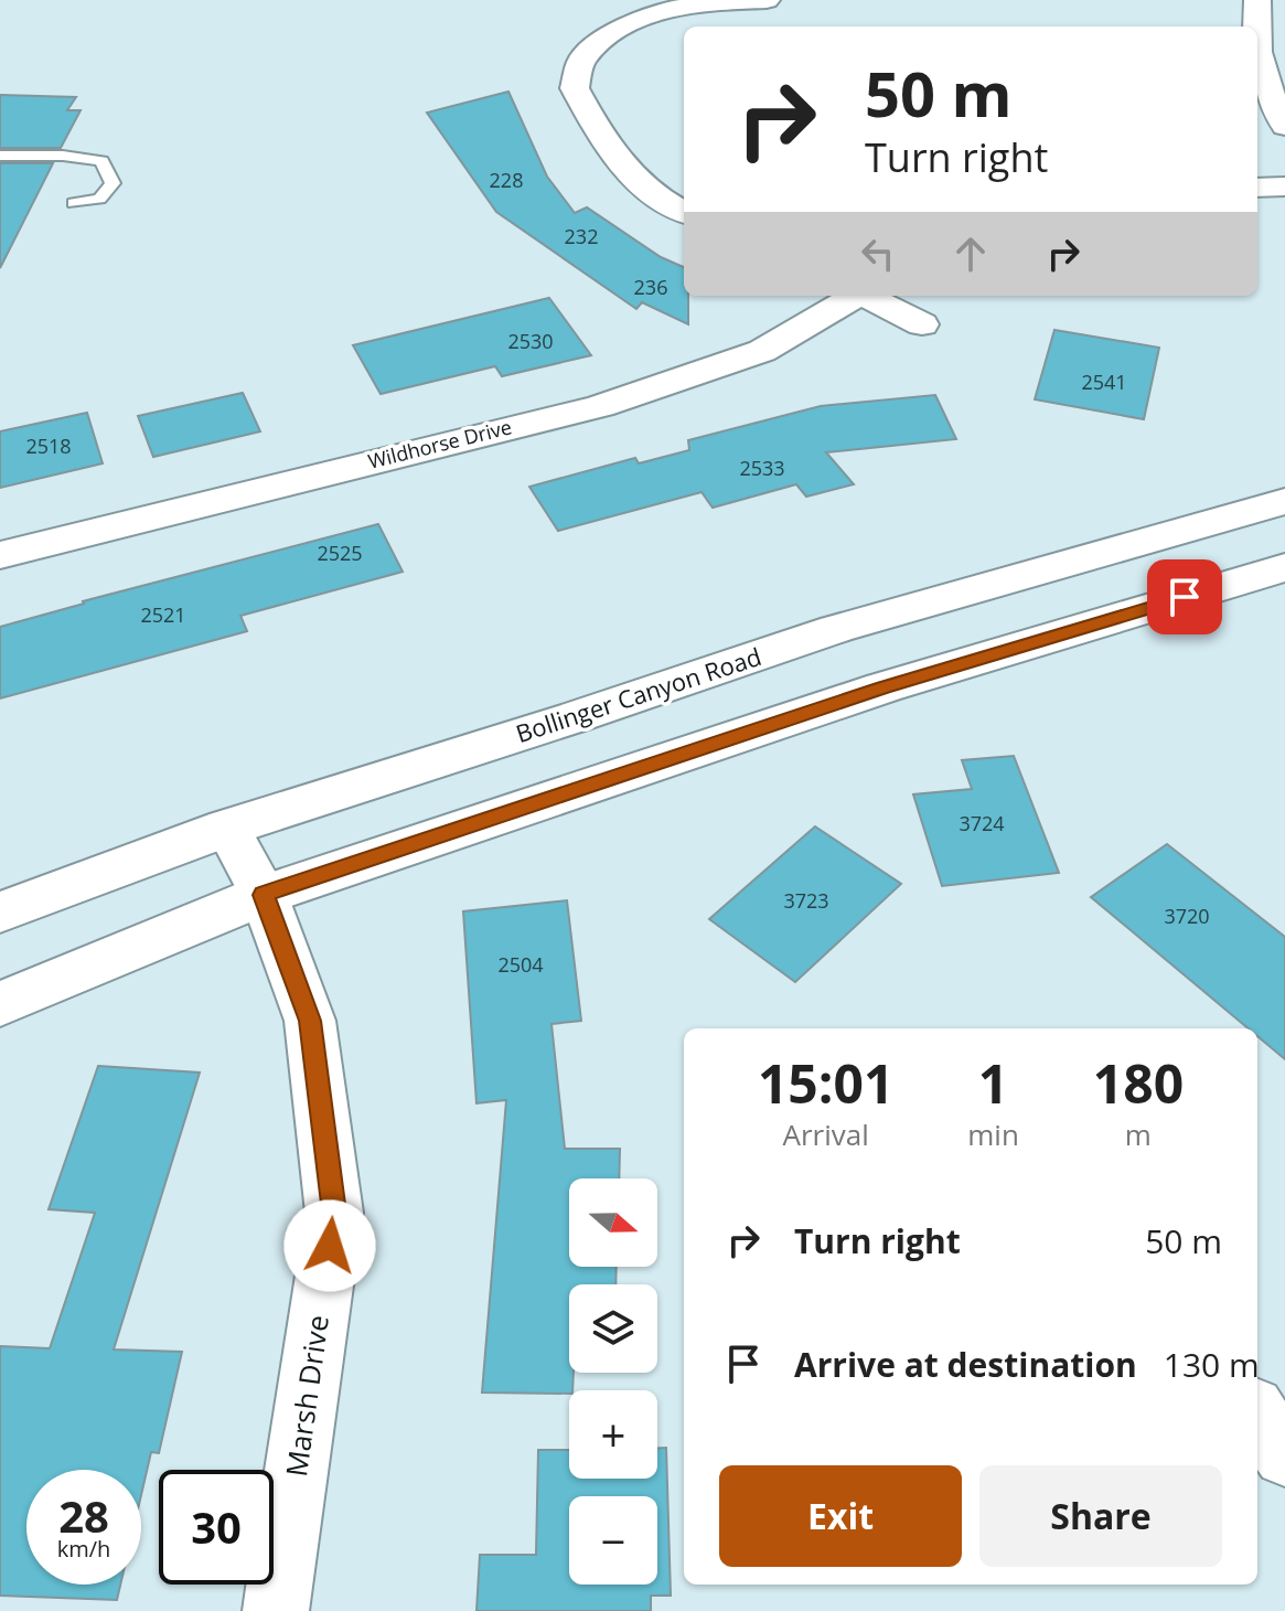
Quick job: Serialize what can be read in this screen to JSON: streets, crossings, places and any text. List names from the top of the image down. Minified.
{"streets":{"main road":["Bollinger Canyon Road"],"street":["Wildhorse Drive","Marsh Drive"]},"crossings":[["Bollinger Canyon Road","Marsh Drive"]],"house_numbers":["228","232","236","2530","2541","2518","2533","2525","2521","3724","3723","3720","2504"],"north":"right","page":{"turn":["50 m","Turn right"],"eta":["15:01","Arrival","1","min","180","m"],"map_buttons":["+","−"],"list":[{"name":"Turn right","value":"50 m"},{"name":"Arrive at destination","value":"130 m"}],"buttons":["Exit","Share"],"speed":"28 km/h","limit":"30"}}
